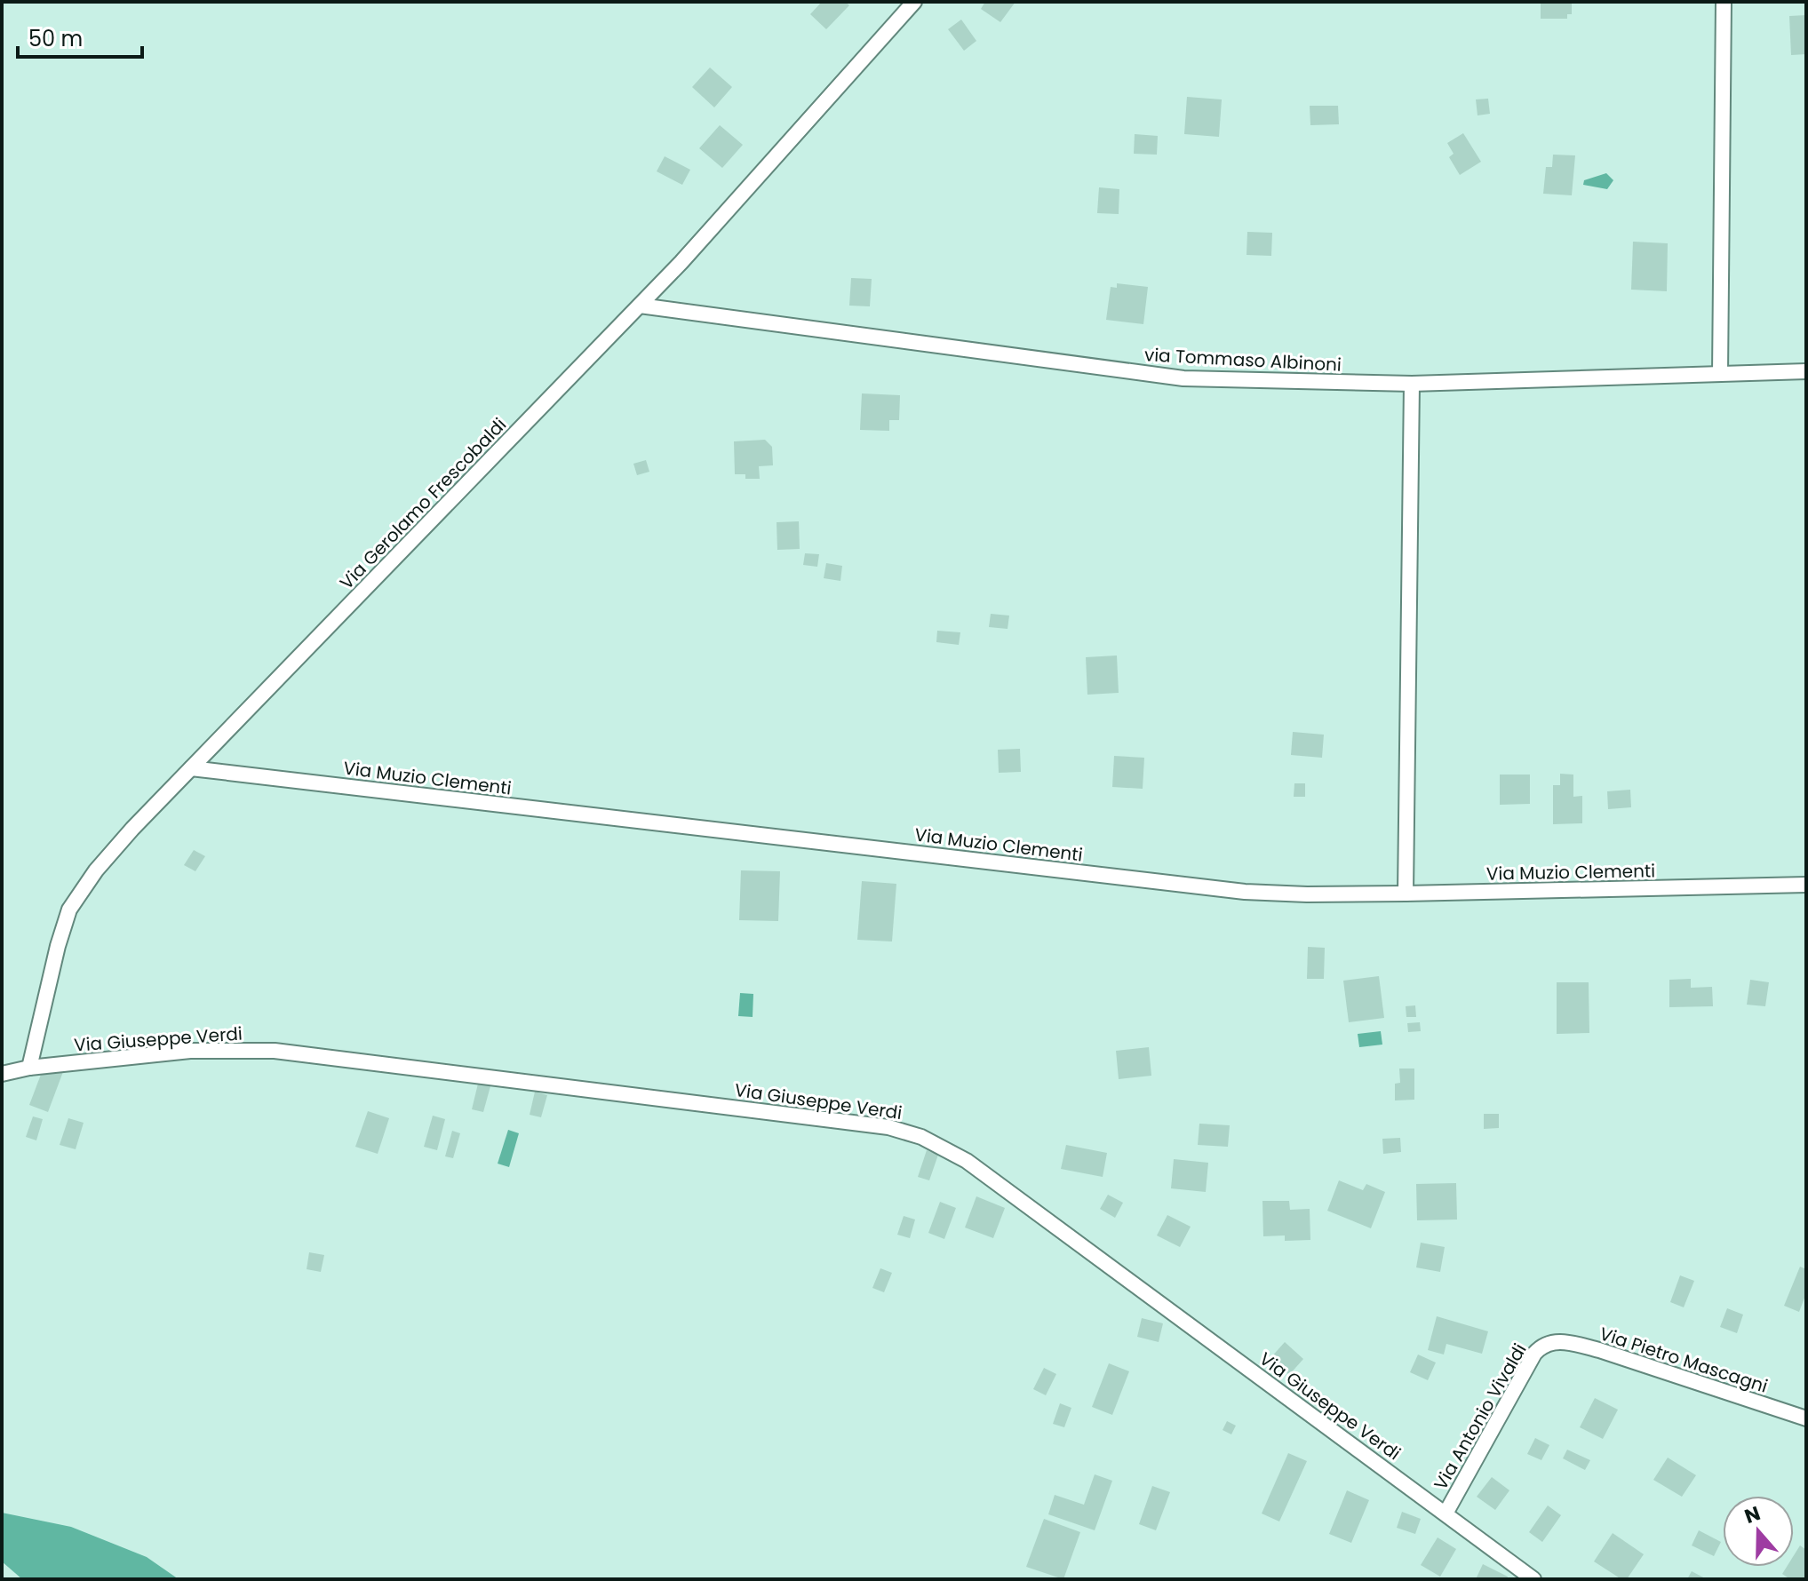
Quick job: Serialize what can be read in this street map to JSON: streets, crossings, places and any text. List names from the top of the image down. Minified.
{"streets":{"street":["via Tommaso Albinoni","Via Gerolamo Frescobaldi","Via Muzio Clementi","Via Giuseppe Verdi","Via Pietro Mascagni","Via Antonio Vivaldi"]},"crossings":[["via Tommaso Albinoni","Via Gerolamo Frescobaldi"],["Via Gerolamo Frescobaldi","Via Muzio Clementi"],["Via Gerolamo Frescobaldi","Via Giuseppe Verdi"],["Via Giuseppe Verdi","Via Antonio Vivaldi"],["Via Pietro Mascagni","Via Antonio Vivaldi"]],"scale_bar":"50 m","north":"top"}
